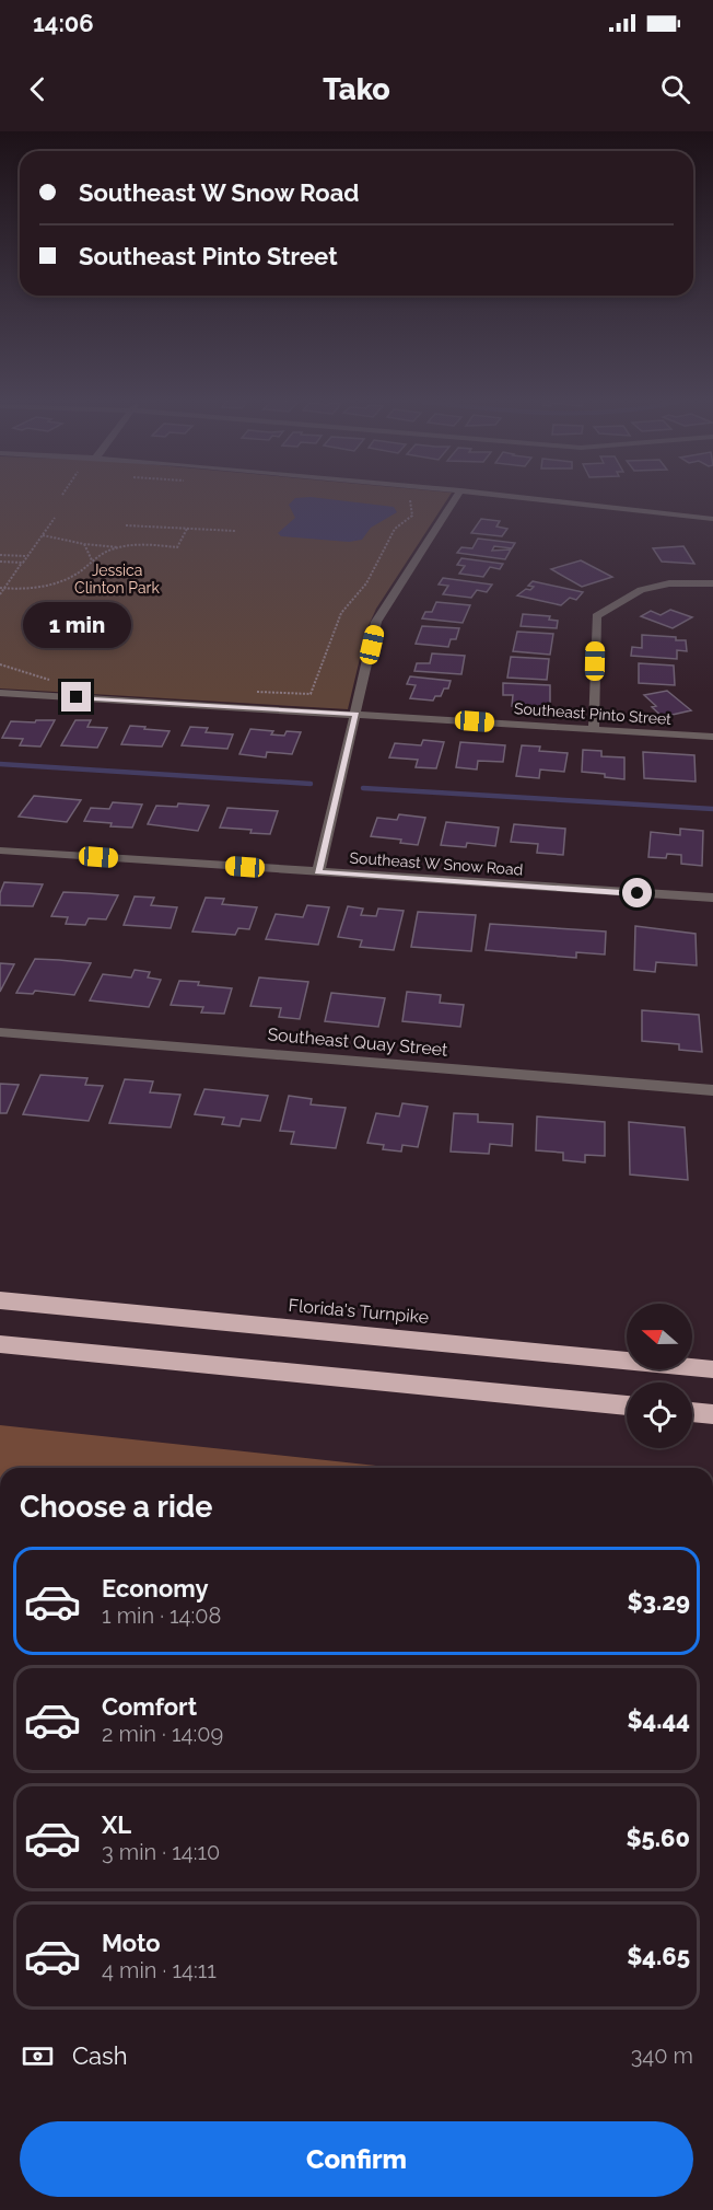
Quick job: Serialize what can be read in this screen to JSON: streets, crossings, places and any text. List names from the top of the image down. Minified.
{"streets":{"highway":["Florida's Turnpike"],"street":["Southeast Pinto Street","Southeast W Snow Road","Southeast Quay Street"]},"parks":["Jessica Clinton Park"],"north":"left","page":{"status":"14:06","header":"Tako","banner":["Southeast W Snow Road","Southeast Pinto Street"],"bubble":"1 min","heading":"Choose a ride","list":[{"name":"Economy","note":"1 min · 14:08","value":"$3.29"},{"name":"Comfort","note":"2 min · 14:09","value":"$4.44"},{"name":"XL","note":"3 min · 14:10","value":"$5.60"},{"name":"Moto","note":"4 min · 14:11","value":"$4.65"}],"pay":["Cash","340 m"],"buttons":"Confirm"}}
